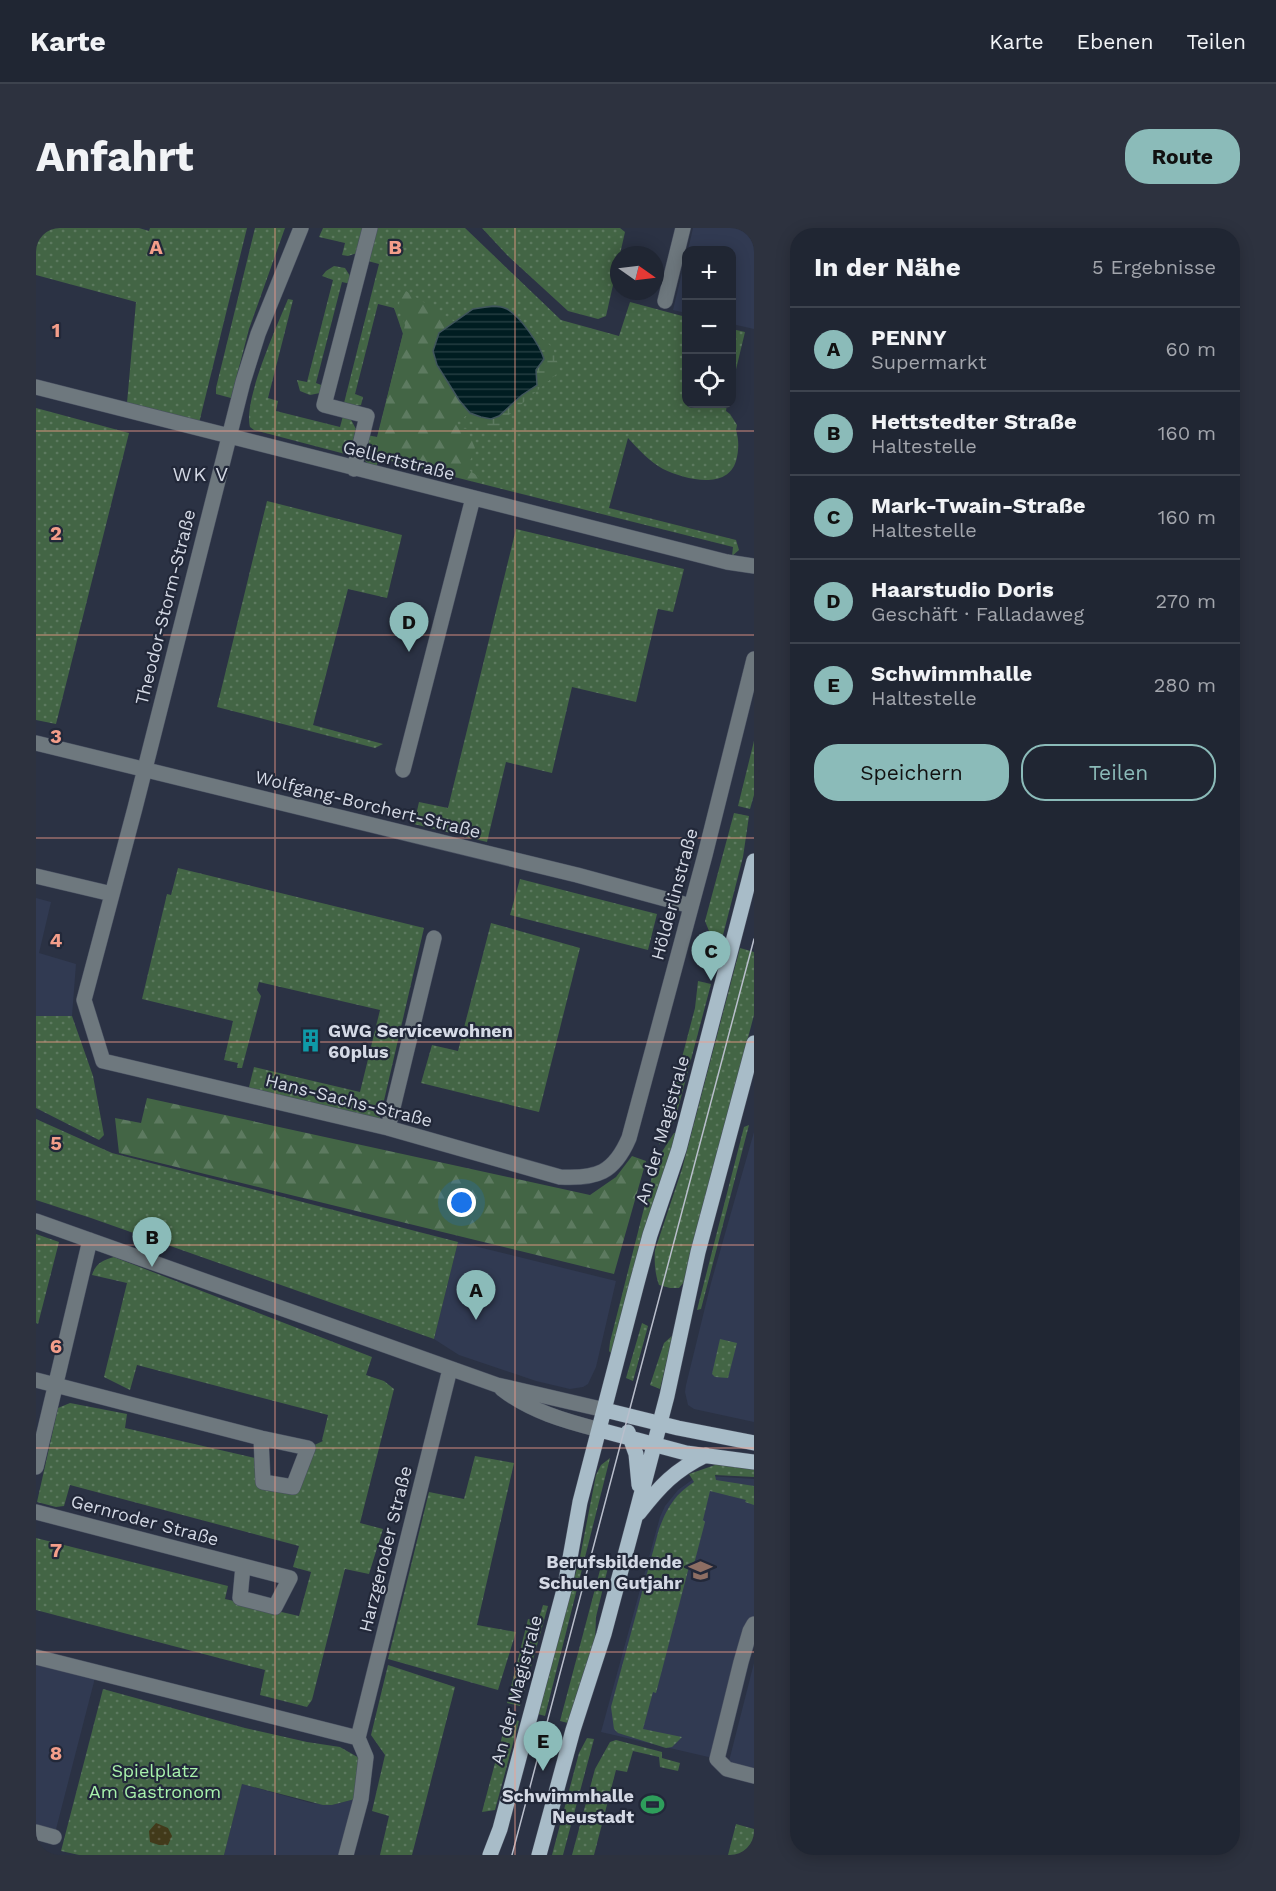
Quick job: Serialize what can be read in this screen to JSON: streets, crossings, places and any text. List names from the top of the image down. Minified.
{"streets":{"main road":["An der Magistrale"],"street":["Gellertstraße","Theodor-Storm-Straße","Wolfgang-Borchert-Straße","Hölderlinstraße","Hans-Sachs-Straße","Gernroder Straße","Harzgeroder Straße"]},"crossings":[["Gellertstraße","Theodor-Storm-Straße"],["Theodor-Storm-Straße","Wolfgang-Borchert-Straße"],["Theodor-Storm-Straße","Hans-Sachs-Straße"],["Wolfgang-Borchert-Straße","Hölderlinstraße"],["Hölderlinstraße","Hans-Sachs-Straße"]],"districts":["WK V"],"parks":["Spielplatz Am Gastronom"],"places":{"building":["GWG Servicewohnen 60plus"],"school or university":["Berufsbildende Schulen Gutjahr"],"sports":["Schwimmhalle Neustadt"]},"north":"right","page":{"header":"Karte","nav":["Karte","Ebenen","Teilen"],"buttons":["Route",["Speichern","Teilen"]],"title":"Anfahrt","heading":["In der Nähe","5 Ergebnisse"],"map_buttons":["+","−"],"list":[{"mark":"A","name":"PENNY","note":"Supermarkt","value":"60 m"},{"mark":"B","name":"Hettstedter Straße","note":"Haltestelle","value":"160 m"},{"mark":"C","name":"Mark-Twain-Straße","note":"Haltestelle","value":"160 m"},{"mark":"D","name":"Haarstudio Doris","note":"Geschäft · Falladaweg","value":"270 m"},{"mark":"E","name":"Schwimmhalle","note":"Haltestelle","value":"280 m"}],"pins":["D","C","B","A","E"]},"grid":{"columns":["A","B"],"rows":["1","2","3","4","5","6","7","8"]}}
